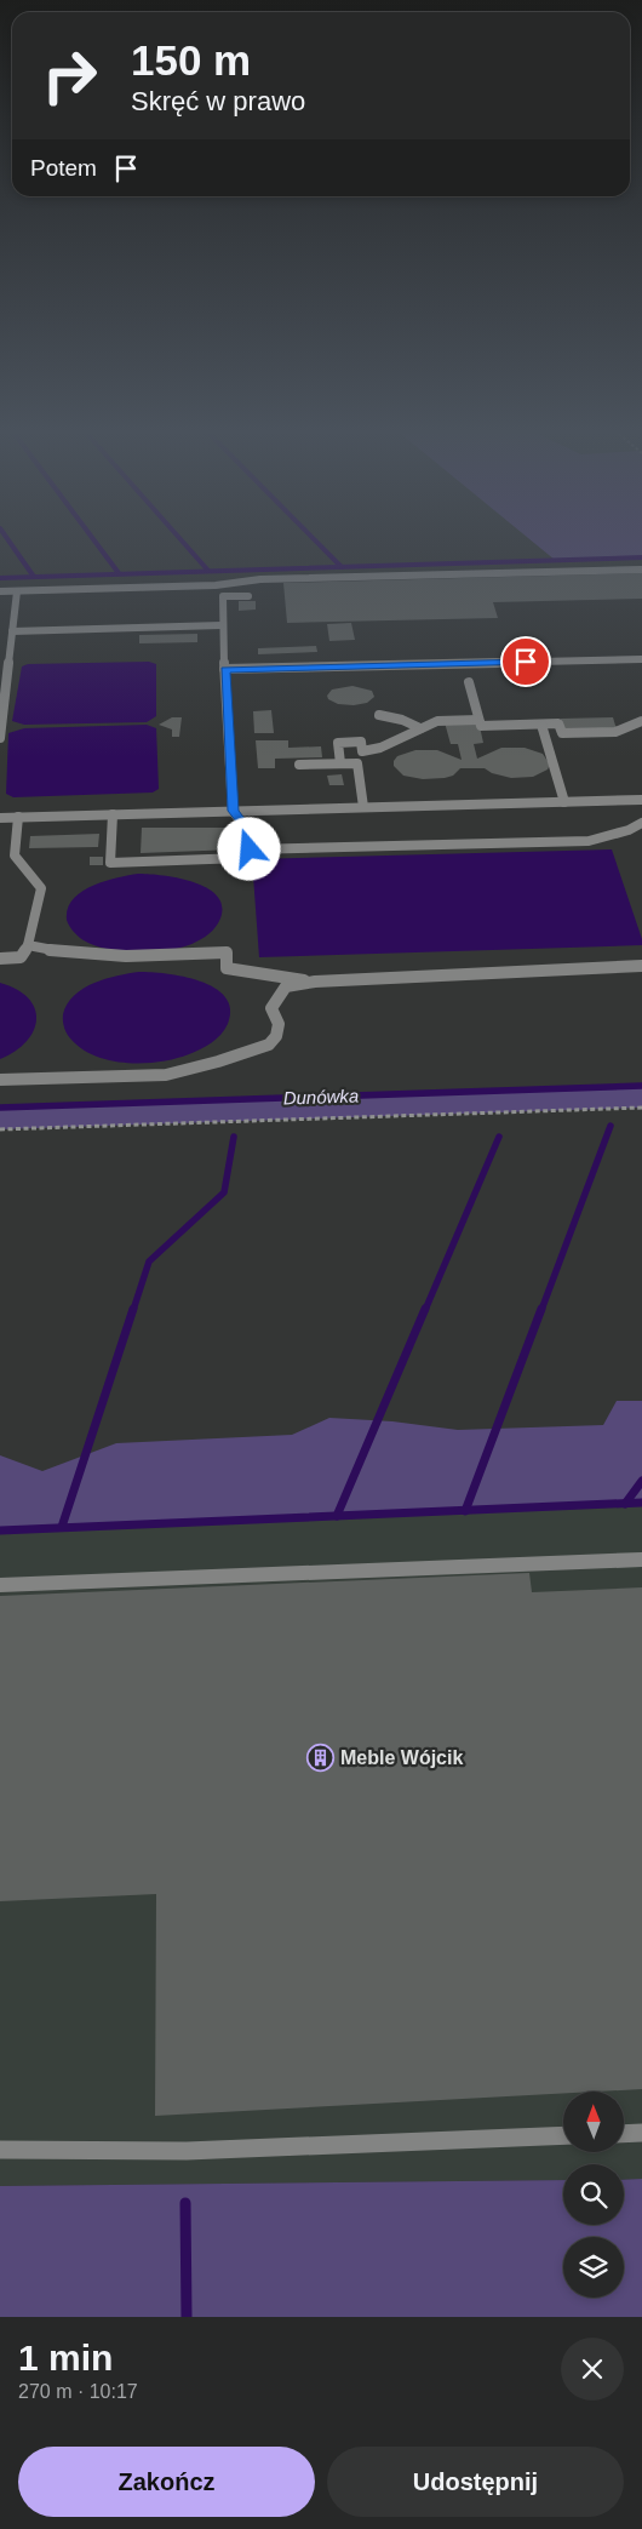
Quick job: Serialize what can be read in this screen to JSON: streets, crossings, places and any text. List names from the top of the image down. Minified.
{"water":["Dunówka"],"places":{"building":["Meble Wójcik"]},"north":"top","page":{"turn":["150 m","Skręć w prawo"],"then":"Potem","heading":["1 min","270 m · 10:17"],"buttons":["Zakończ","Udostępnij"]}}
